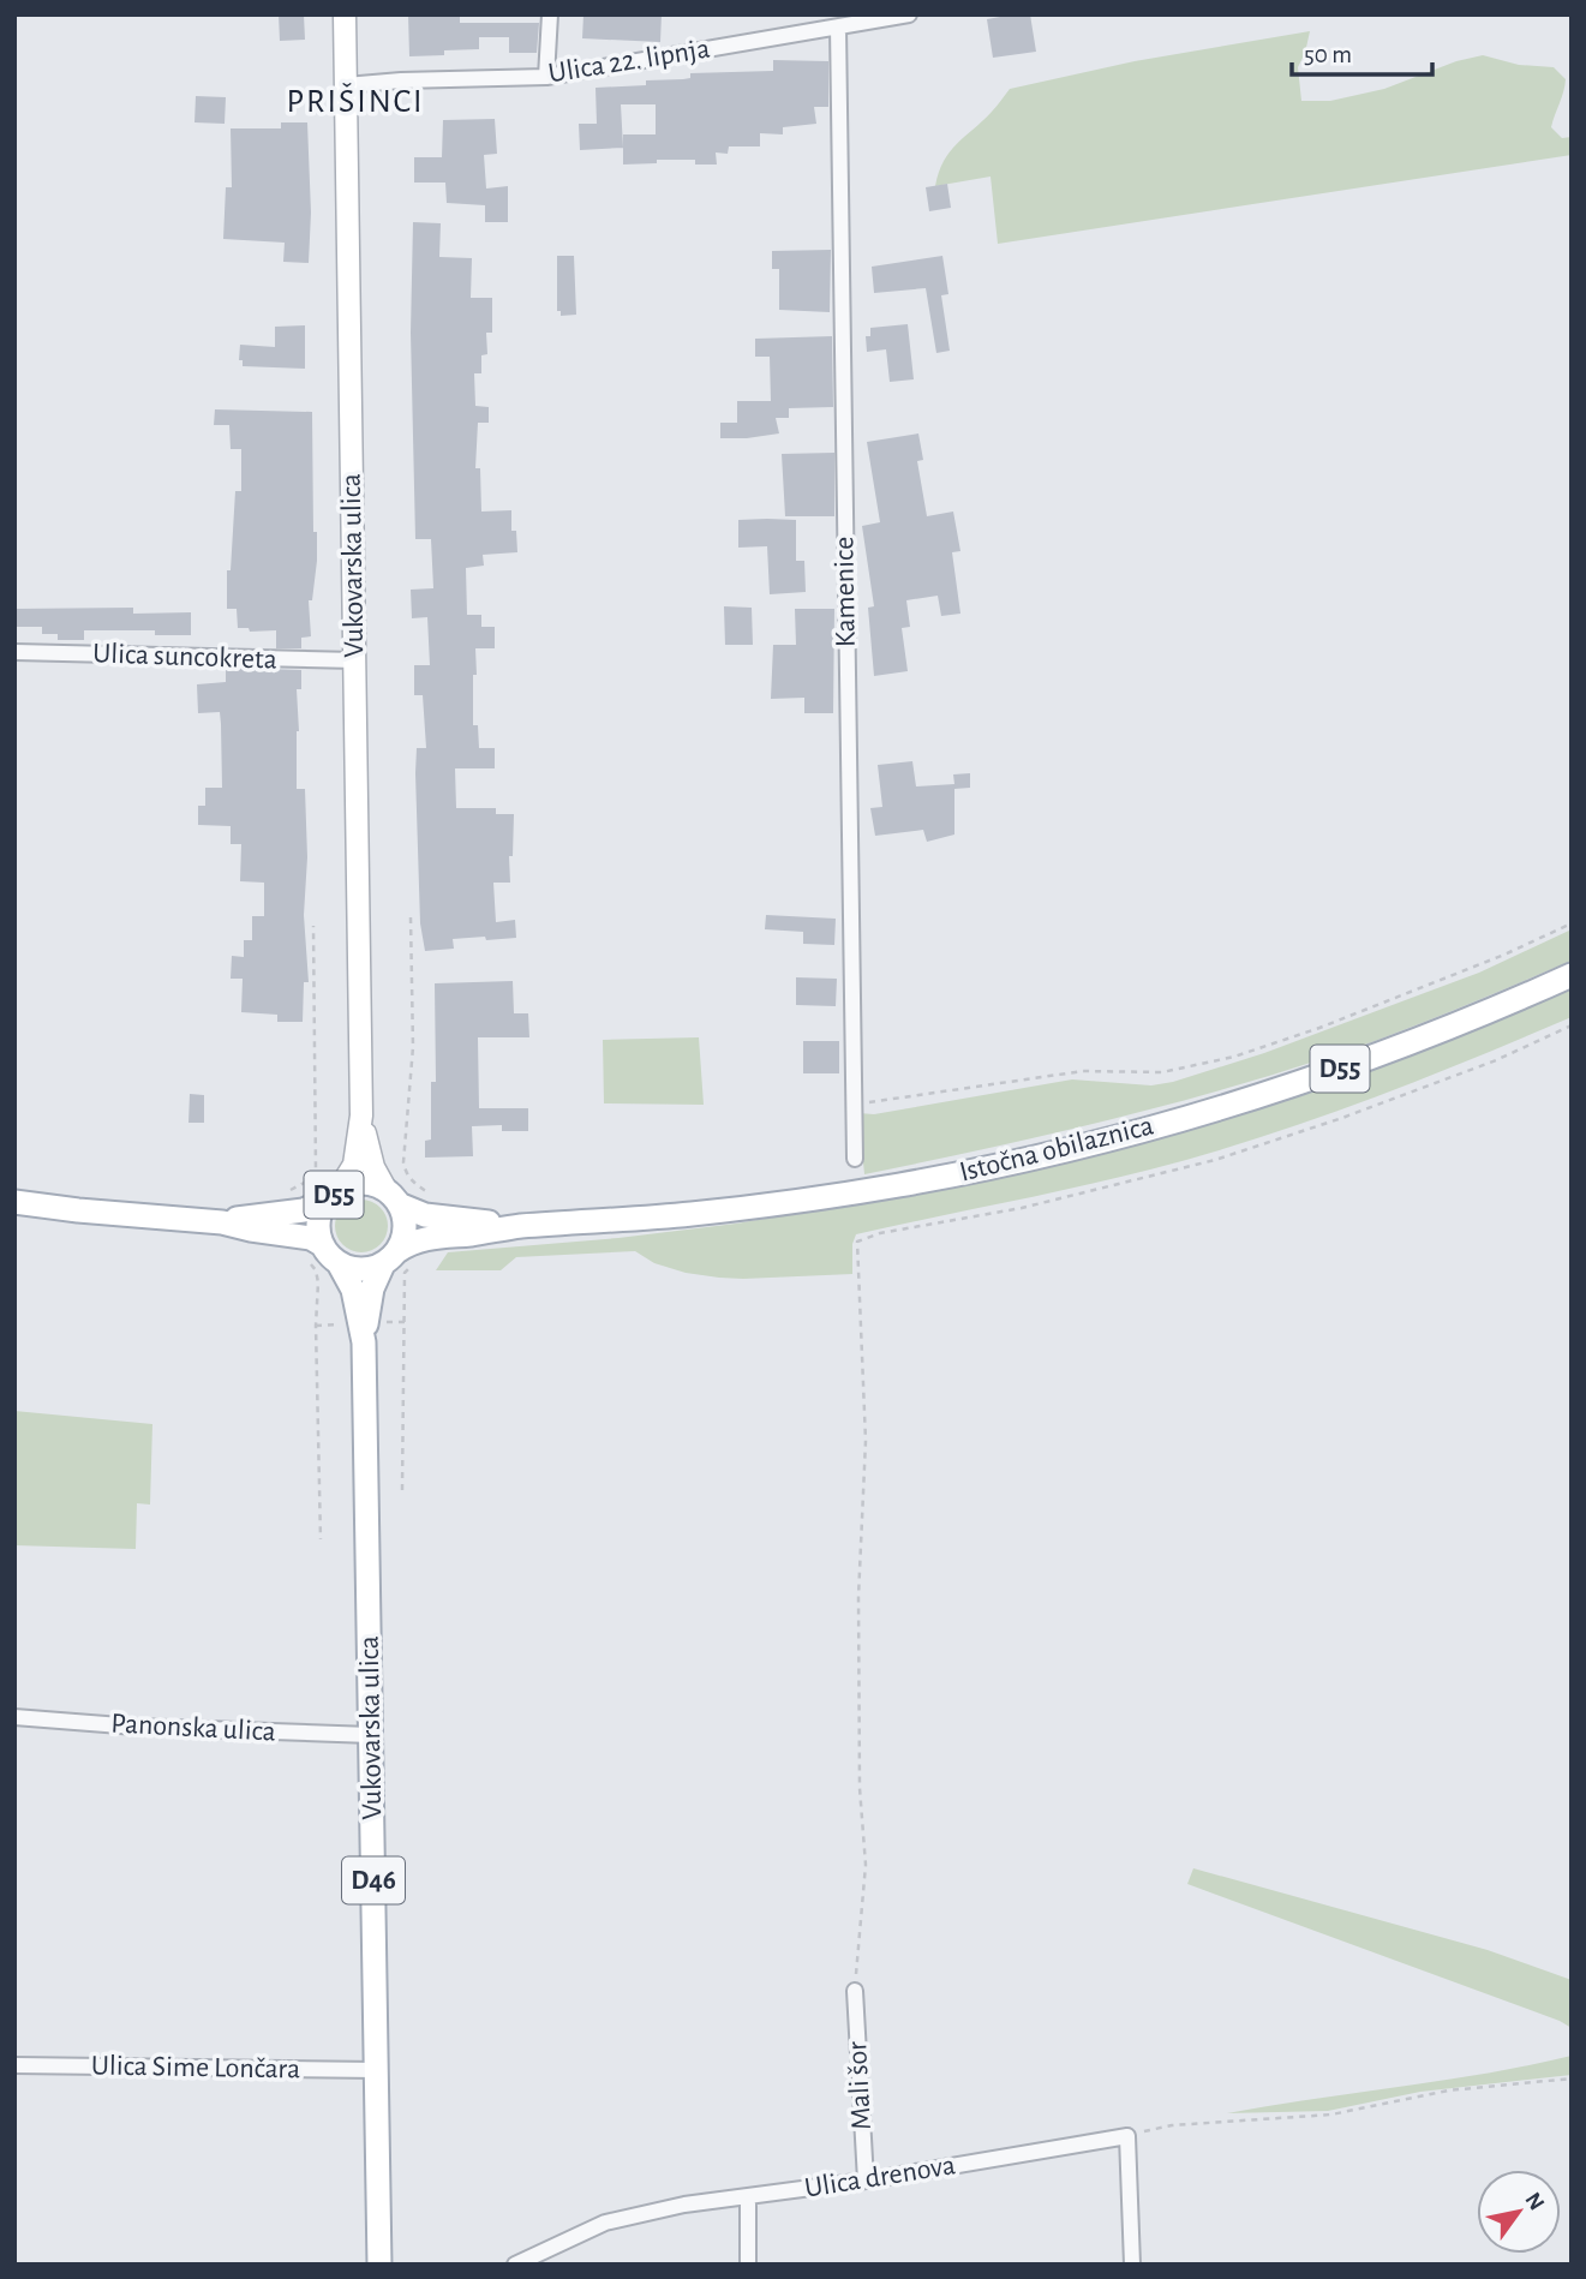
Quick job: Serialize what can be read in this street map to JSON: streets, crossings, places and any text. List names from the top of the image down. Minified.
{"streets":{"main road":["Vukovarska ulica","D55","Istočna obilaznica","D46"],"street":["Ulica 22. lipnja","Kamenice","Ulica suncokreta","Panonska ulica","Ulica Sime Lončara","Mali šor","Ulica drenova"]},"crossings":[["Ulica 22. lipnja","Vukovarska ulica"],["Ulica 22. lipnja","Kamenice"],["Vukovarska ulica","Ulica suncokreta"],["Vukovarska ulica","D55"],["Vukovarska ulica","Istočna obilaznica"],["Vukovarska ulica","Panonska ulica"],["Vukovarska ulica","Ulica Sime Lončara"],["D55","Istočna obilaznica"],["Mali šor","Ulica drenova"]],"districts":["PRIŠINCI"],"scale_bar":"50 m","north":"top right"}
